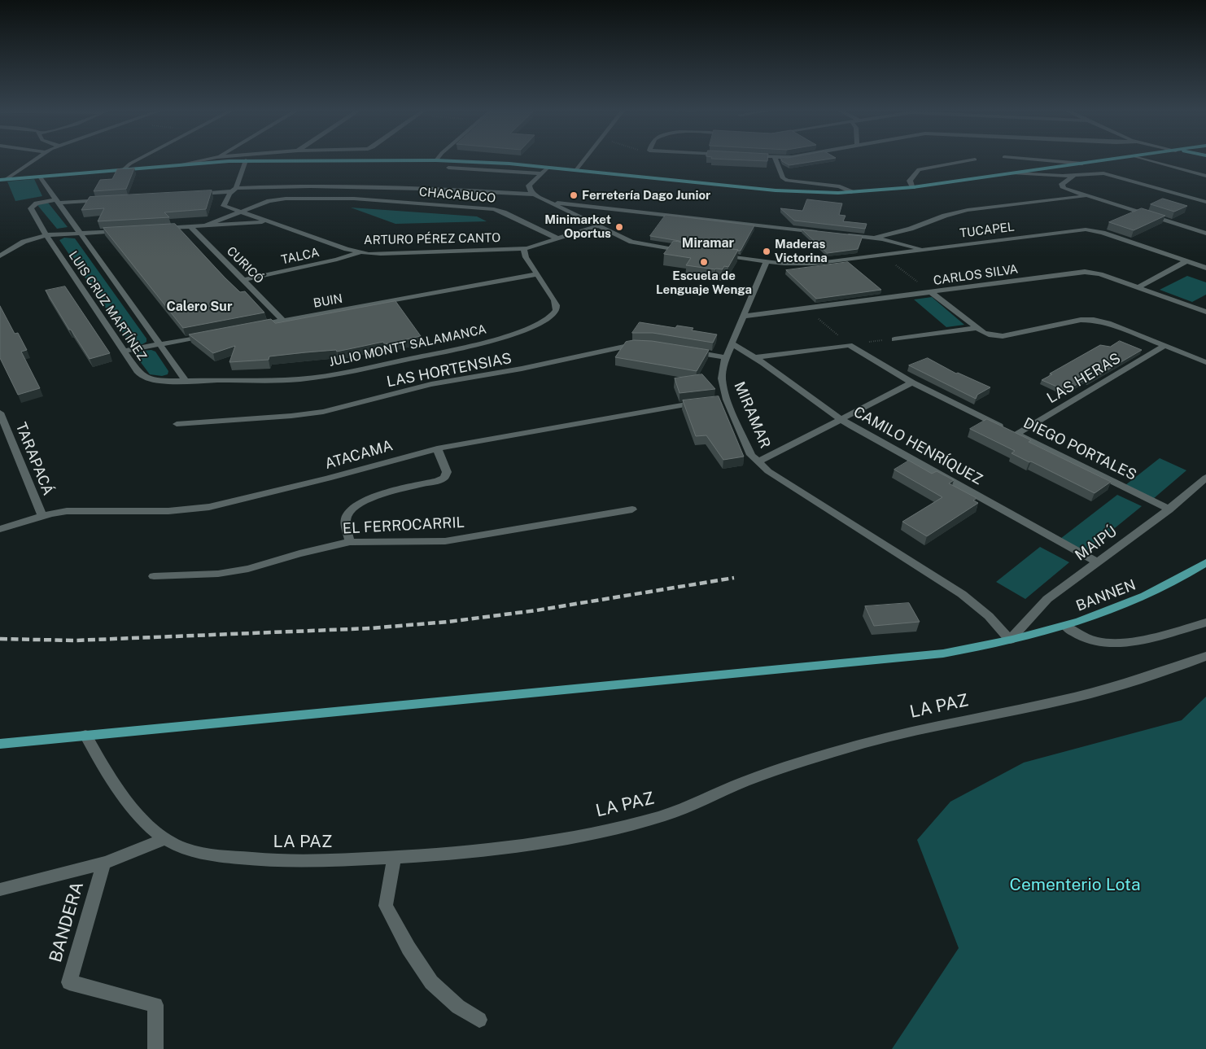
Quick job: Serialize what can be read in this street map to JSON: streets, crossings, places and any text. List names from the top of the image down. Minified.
{"streets":{"main road":["BANNEN"],"street":["CHACABUCO","TUCAPEL","ARTURO PÉREZ CANTO","TALCA","CURICÓ","CARLOS SILVA","BUIN","LUIS CRUZ MARTÍNEZ","JULIO MONTT SALAMANCA","LAS HORTENSIAS","LAS HERAS","MIRAMAR","CAMILO HENRÍQUEZ","DIEGO PORTALES","ATACAMA","TARAPACÁ","EL FERROCARRIL","MAIPÚ","LA PAZ","BANDERA"]},"crossings":[["CHACABUCO","ARTURO PÉREZ CANTO"],["TUCAPEL","MIRAMAR"],["ARTURO PÉREZ CANTO","TALCA"],["ARTURO PÉREZ CANTO","CURICÓ"],["ARTURO PÉREZ CANTO","JULIO MONTT SALAMANCA"],["TALCA","CURICÓ"],["CURICÓ","BUIN"],["CARLOS SILVA","MIRAMAR"],["BUIN","JULIO MONTT SALAMANCA"],["LUIS CRUZ MARTÍNEZ","JULIO MONTT SALAMANCA"],["LAS HERAS","DIEGO PORTALES"],["MIRAMAR","CAMILO HENRÍQUEZ"],["MIRAMAR","MAIPÚ"],["MIRAMAR","BANNEN"],["CAMILO HENRÍQUEZ","MAIPÚ"],["DIEGO PORTALES","MAIPÚ"],["ATACAMA","TARAPACÁ"],["MAIPÚ","BANNEN"]],"districts":["Miramar","Calero Sur"],"parks":["Cementerio Lota"],"places":["Ferretería Dago Junior","Minimarket Oportus","Maderas Victorina","Escuela de Lenguaje Wenga"]}
